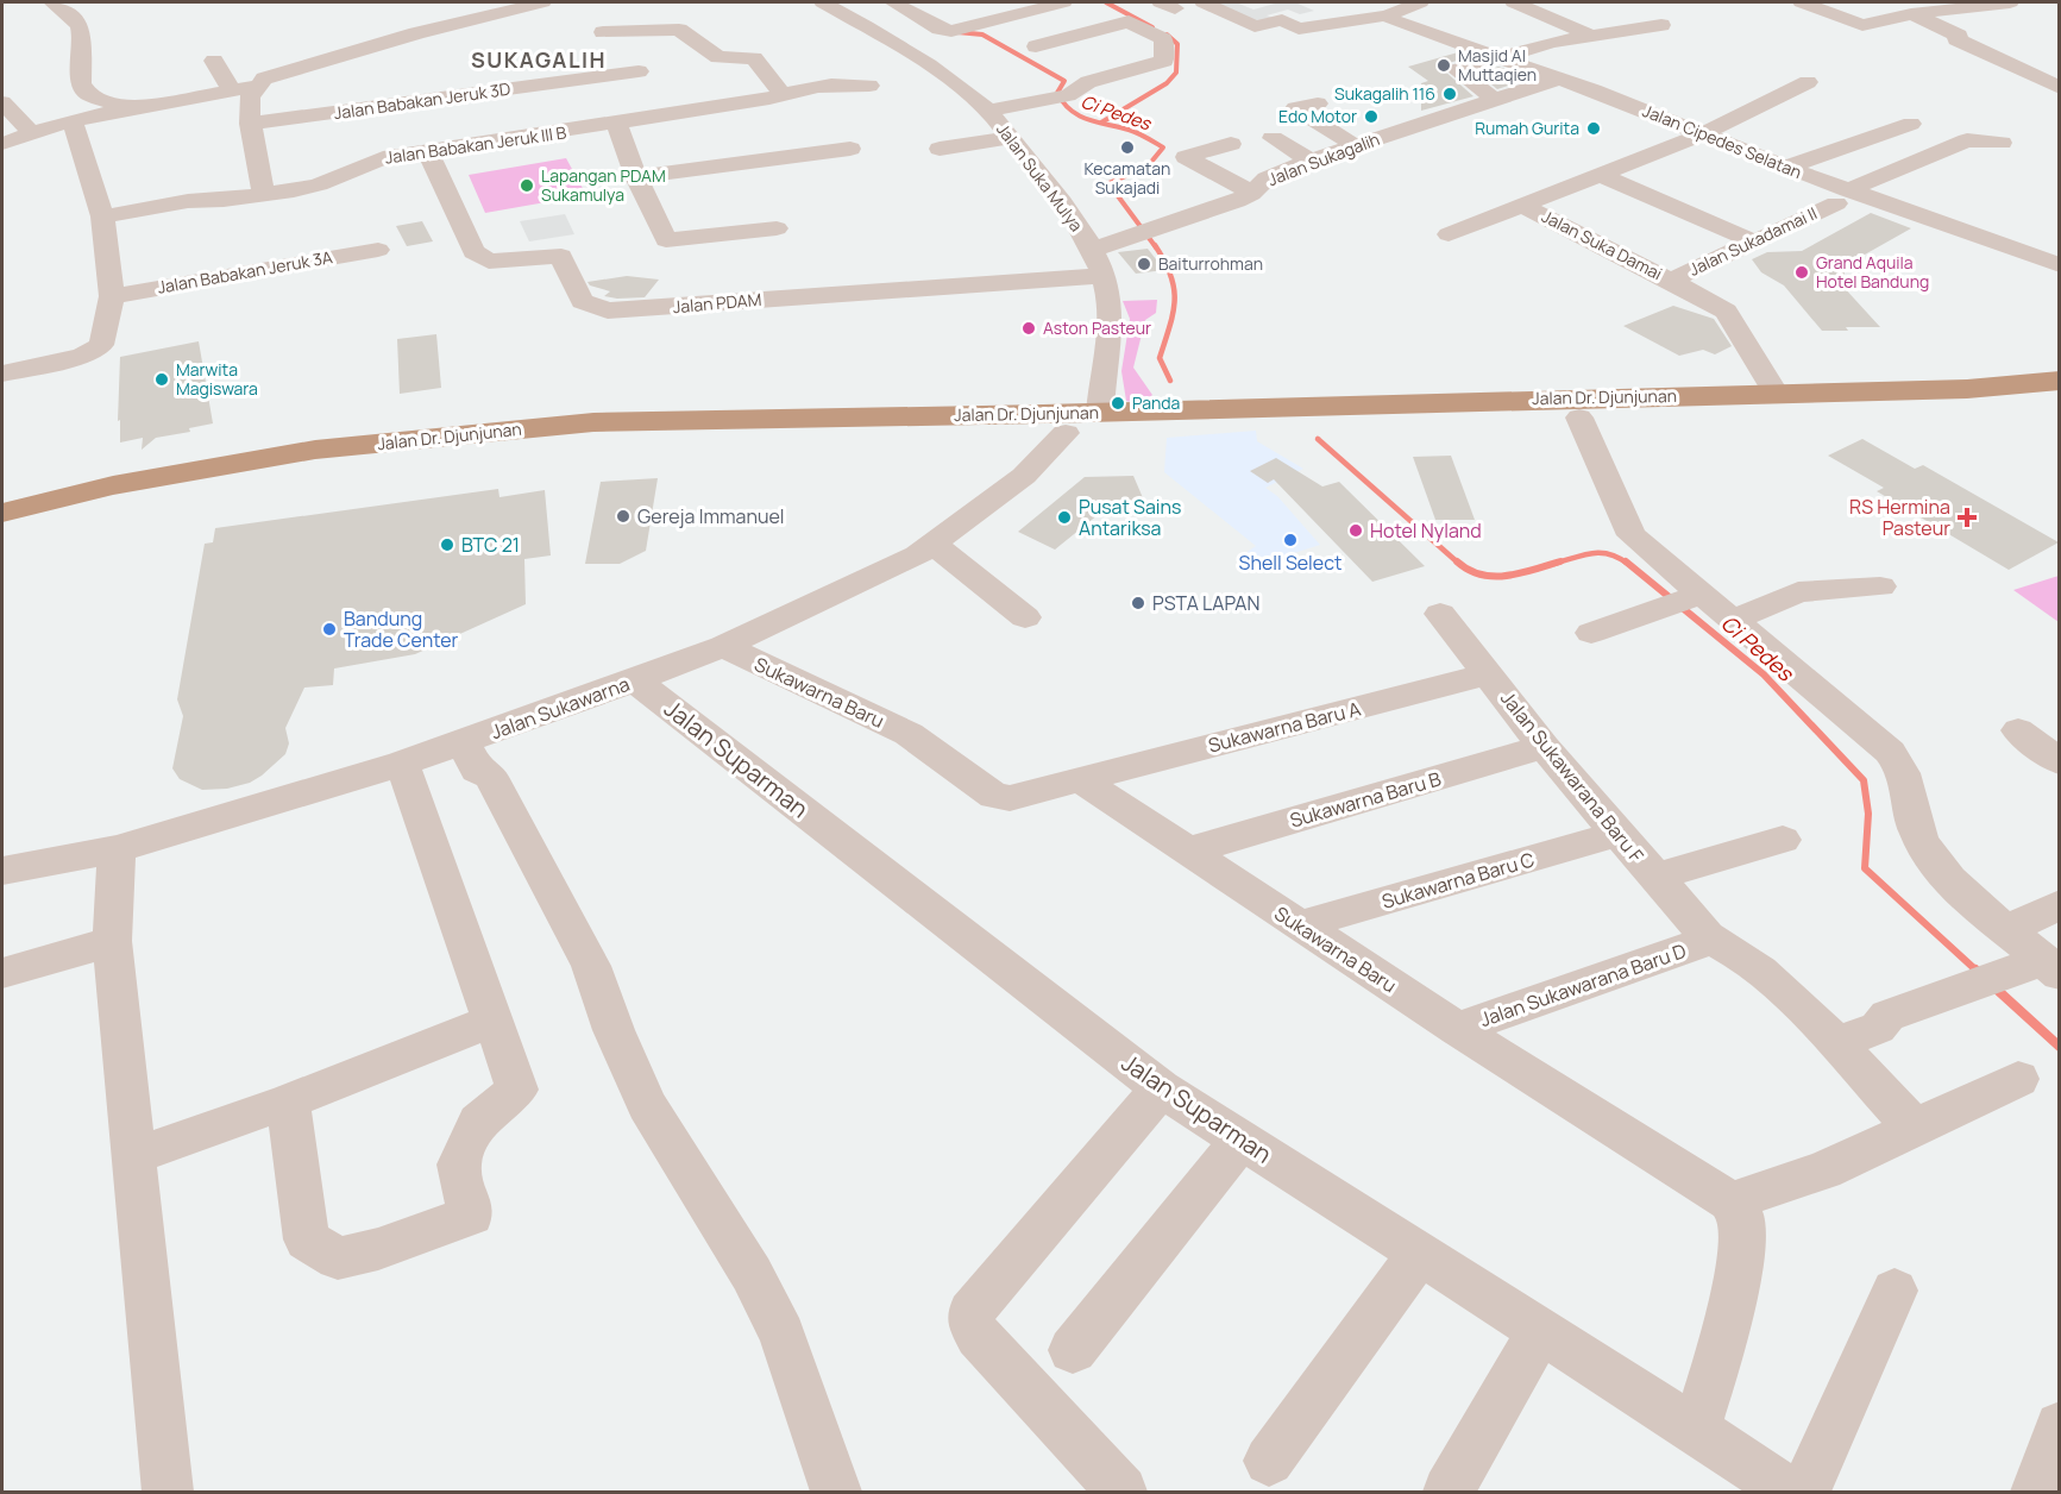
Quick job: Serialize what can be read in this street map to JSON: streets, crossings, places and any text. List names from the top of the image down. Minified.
{"streets":{"highway":["Jalan Dr. Djunjunan"],"street":["Jalan Babakan Jeruk 3D","Jalan Cipedes Selatan","Jalan Babakan Jeruk III B","Jalan Sukagalih","Jalan Suka Mulya","Jalan Sukadamai II","Jalan Suka Damai","Jalan Babakan Jeruk 3A","Jalan PDAM","Sukawarna Baru","Jalan Sukawarna","Sukawarna Baru A","Jalan Suparman","Jalan Sukawarana Baru F","Sukawarna Baru B","Sukawarna Baru C","Jalan Sukawarana Baru D"]},"crossings":[["Jalan Cipedes Selatan","Jalan Sukagalih"],["Jalan Cipedes Selatan","Jalan Sukadamai II"],["Jalan Cipedes Selatan","Jalan Suka Damai"],["Jalan Babakan Jeruk III B","Jalan PDAM"],["Jalan Sukagalih","Jalan Suka Mulya"],["Jalan Suka Mulya","Jalan PDAM"],["Jalan Suka Mulya","Jalan Dr. Djunjunan"],["Jalan Sukadamai II","Jalan Suka Damai"],["Jalan Suka Damai","Jalan Dr. Djunjunan"],["Jalan Dr. Djunjunan","Jalan Sukawarna"],["Sukawarna Baru","Jalan Sukawarna"],["Sukawarna Baru","Sukawarna Baru A"],["Sukawarna Baru","Sukawarna Baru B"],["Sukawarna Baru","Sukawarna Baru C"],["Sukawarna Baru","Jalan Sukawarana Baru D"],["Jalan Sukawarna","Jalan Suparman"],["Sukawarna Baru A","Jalan Sukawarana Baru F"],["Jalan Sukawarana Baru F","Sukawarna Baru B"],["Jalan Sukawarana Baru F","Sukawarna Baru C"],["Jalan Sukawarana Baru F","Jalan Sukawarana Baru D"]],"districts":["SUKAGALIH"],"water":["Ci Pedes"],"places":{"other":["Masjid Al Muttaqien","Sukagalih 116","Edo Motor","Rumah Gurita","Kecamatan Sukajadi","Lapangan PDAM Sukamulya","Baiturrohman","Grand Aquila Hotel Bandung","Aston Pasteur","Marwita Magiswara","Panda","Gereja Immanuel","Pusat Sains Antariksa","Hotel Nyland","Shell Select","BTC 21","PSTA LAPAN","Bandung Trade Center"],"health":["RS Hermina Pasteur"]}}
